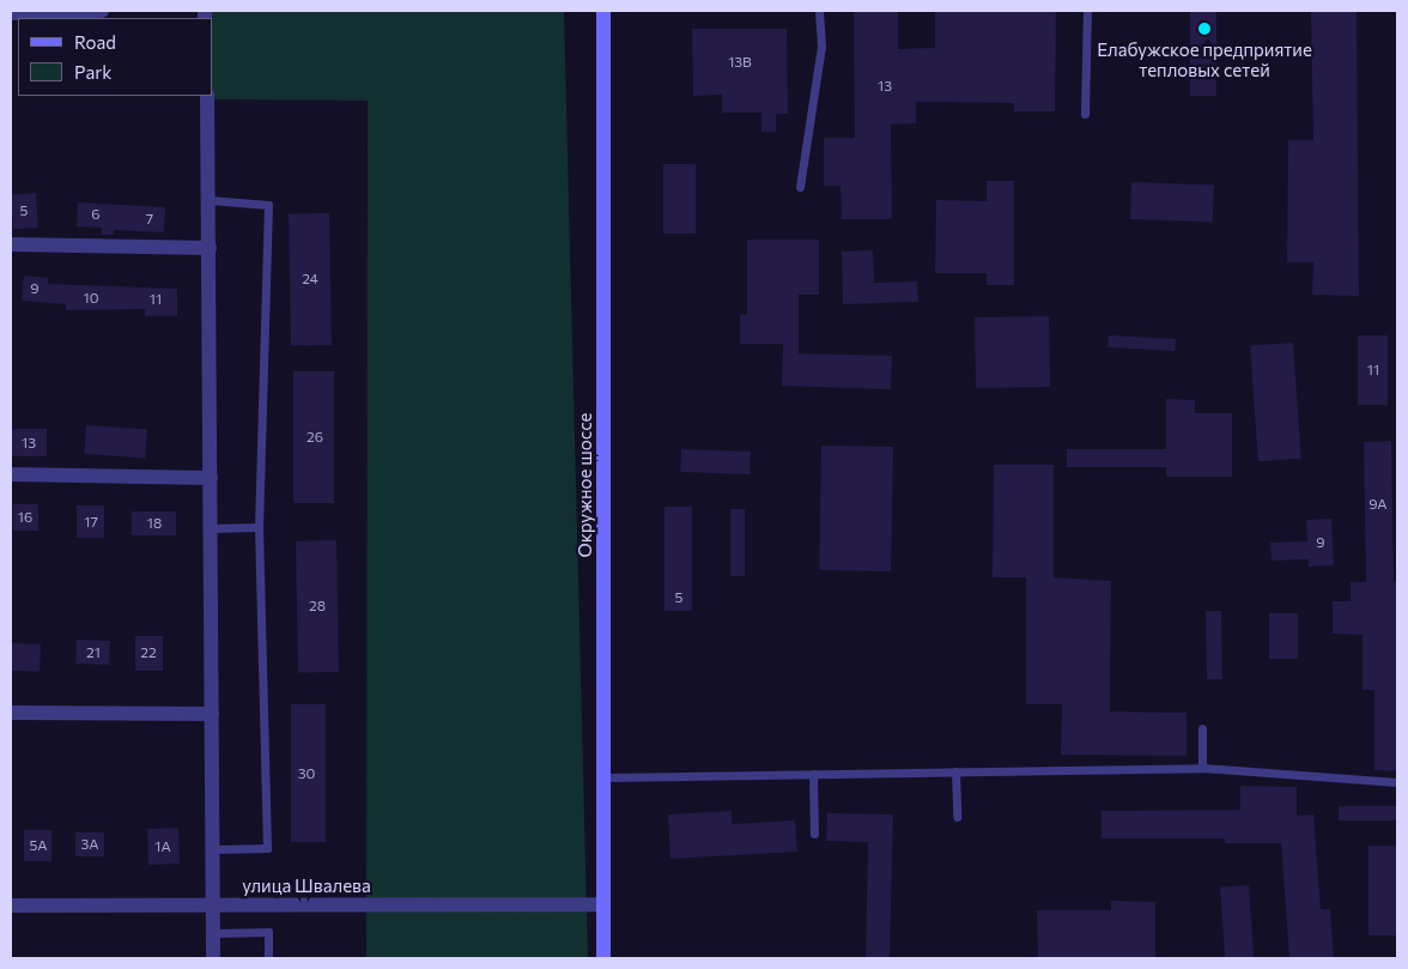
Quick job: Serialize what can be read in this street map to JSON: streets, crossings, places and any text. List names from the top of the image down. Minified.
{"streets":{"street":["Окружное шоссе","улица Швалева"]},"crossings":[["Окружное шоссе","улица Швалева"]],"places":["Елабужское предприятие тепловых сетей"],"house_numbers":["13В","13","5","6","7","24","9","10","11","11","26","13","9А","16","17","18","9","5","28","21","22","30","3А","5А","1А"],"legend":["Road","Park"]}
